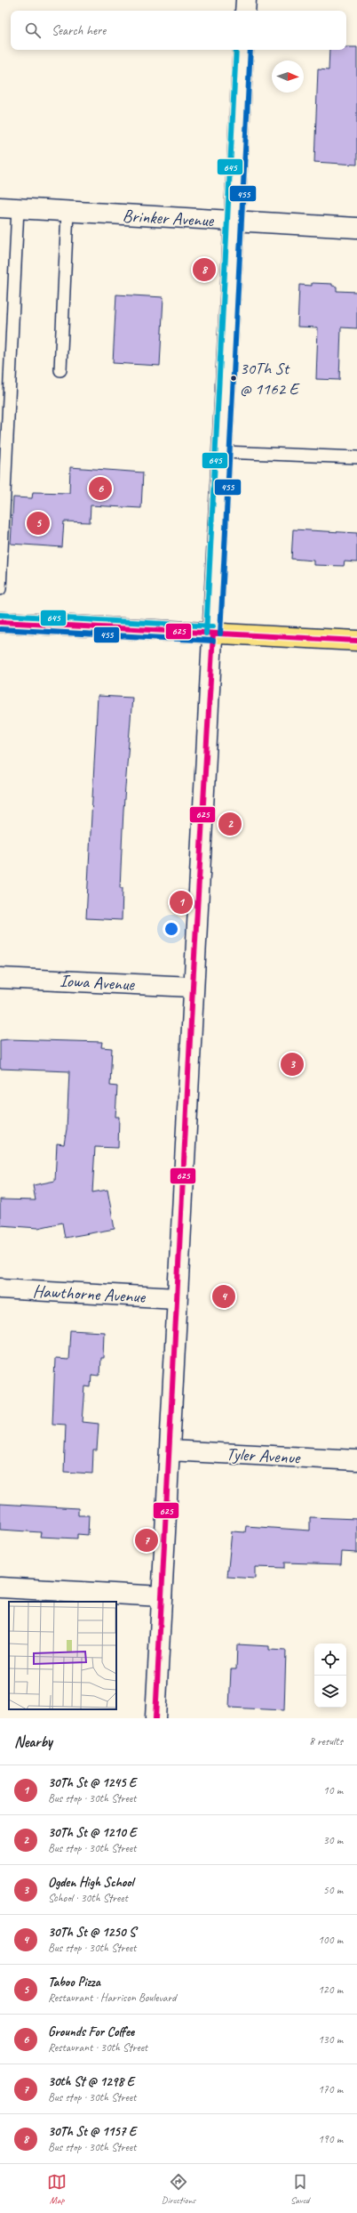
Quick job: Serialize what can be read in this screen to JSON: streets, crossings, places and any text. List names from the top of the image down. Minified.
{"streets":{"street":["Brinker Avenue","Iowa Avenue","Hawthorne Avenue","Tyler Avenue"]},"places":["30Th St @ 1162 E"],"lines":["transit line 455","transit line 645","transit line 625"],"north":"right","page":{"search":"Search here","pins":["8","6","5","2","1","3","4","7"],"heading":["Nearby","8 results"],"list":[{"mark":"1","name":"30Th St @ 1245 E","note":"Bus stop · 30th Street","value":"10 m"},{"mark":"2","name":"30Th St @ 1210 E","note":"Bus stop · 30th Street","value":"30 m"},{"mark":"3","name":"Ogden High School","note":"School · 30th Street","value":"50 m"},{"mark":"4","name":"30Th St @ 1250 S","note":"Bus stop · 30th Street","value":"100 m"},{"mark":"5","name":"Taboo Pizza","note":"Restaurant · Harrison Boulevard","value":"120 m"},{"mark":"6","name":"Grounds For Coffee","note":"Restaurant · 30th Street","value":"130 m"},{"mark":"7","name":"30th St @ 1298 E","note":"Bus stop · 30th Street","value":"170 m"},{"mark":"8","name":"30Th St @ 1157 E","note":"Bus stop · 30th Street","value":"190 m"}],"nav":["Map","Directions","Saved"]}}
